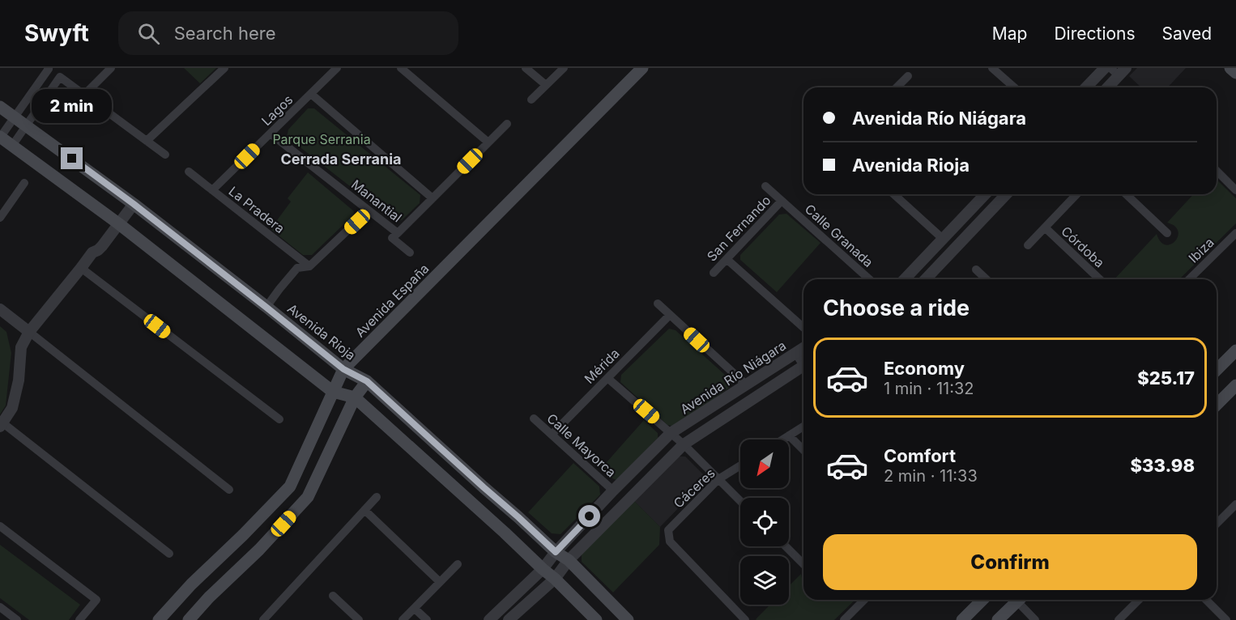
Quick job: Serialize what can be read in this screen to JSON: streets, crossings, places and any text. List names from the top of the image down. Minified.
{"streets":{"main road":["Avenida España","Avenida Rioja"],"street":["Lagos","Manantial","La Pradera","San Fernando","Calle Granada","Córdoba","Ibiza","Mérida","Avenida Río Niágara","Calle Mayorca","Cáceres"]},"crossings":[["Lagos","Manantial"],["Lagos","La Pradera"],["San Fernando","Calle Granada"],["Avenida España","Avenida Rioja"],["Avenida Rioja","Avenida Río Niágara"],["Mérida","Calle Mayorca"],["Avenida Río Niágara","Calle Mayorca"]],"districts":["Cerrada Serrania"],"parks":["Parque Serrania"],"north":"bottom left","page":{"header":"Swyft","search":"Search here","nav":["Map","Directions","Saved"],"banner":["Avenida Río Niágara","Avenida Rioja"],"bubble":"2 min","heading":"Choose a ride","list":[{"name":"Economy","note":"1 min · 11:32","value":"$25.17"},{"name":"Comfort","note":"2 min · 11:33","value":"$33.98"}],"buttons":"Confirm"}}
